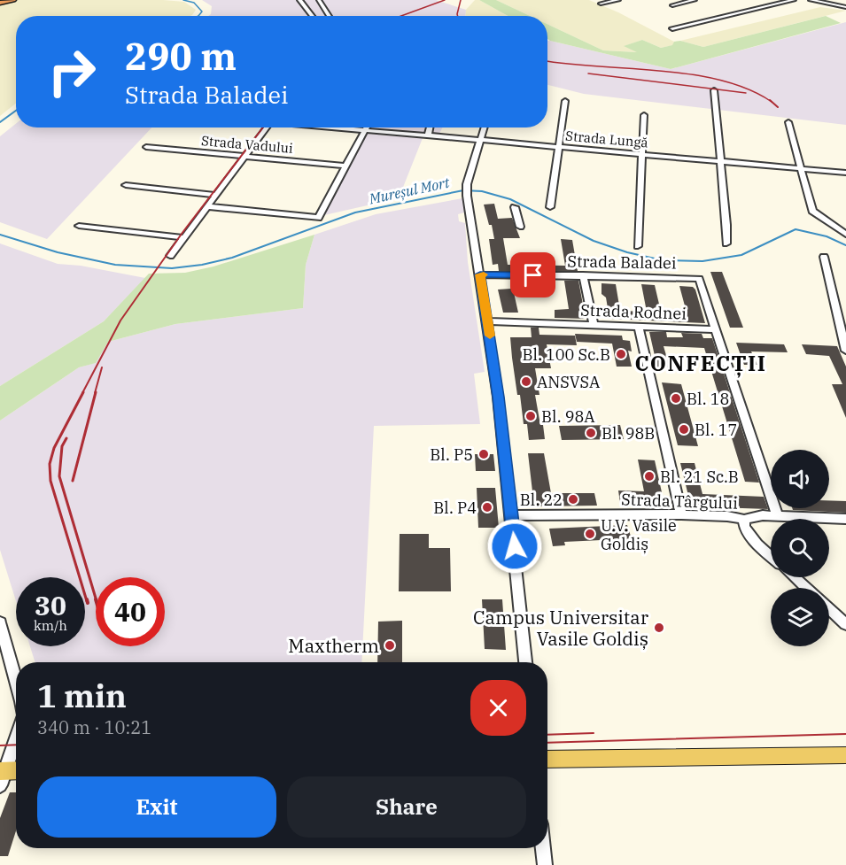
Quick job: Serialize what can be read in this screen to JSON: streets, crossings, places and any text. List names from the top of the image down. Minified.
{"streets":{"street":["Strada Lungă","Strada Vadului","Strada Baladei","Strada Rodnei","Strada Târgului"]},"crossings":[["Strada Baladei","Strada Rodnei"]],"districts":["CONFECȚII"],"water":["Mureșul Mort"],"places":["Bl. 100 Sc.B","ANSVSA","Bl. 18","Bl. 98A","Bl. 17","Bl. 98B","Bl. P5","Bl. 21 Sc.B","Bl. 22","Bl. P4","U.V. Vasile Goldiș","Campus Universitar Vasile Goldiș","Maxtherm"],"page":{"turn":["290 m","Strada Baladei"],"speed":"30 km/h","limit":"40","heading":["1 min","340 m · 10:21"],"buttons":["Exit","Share"]}}
